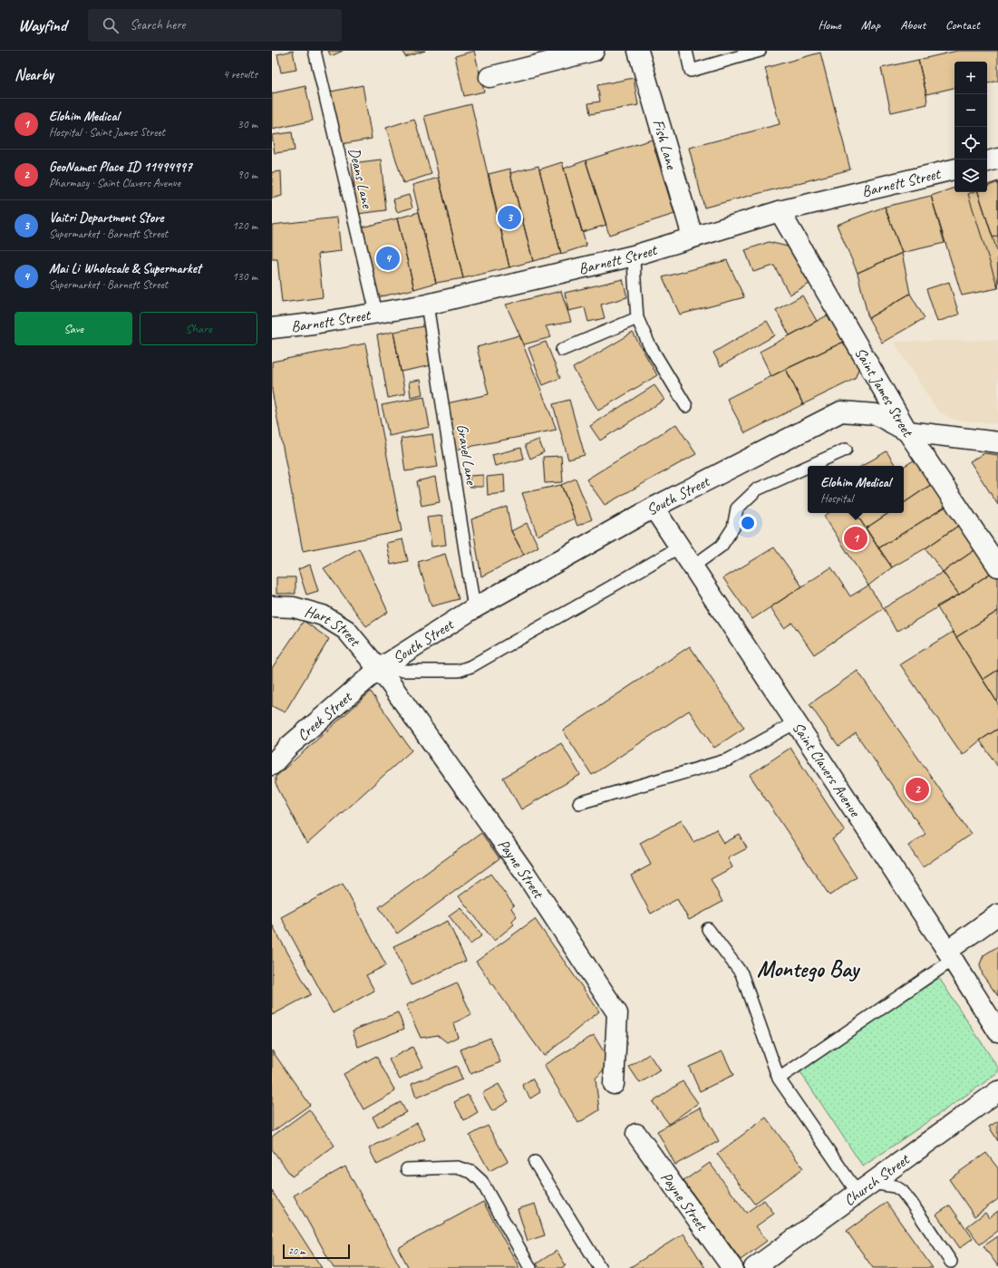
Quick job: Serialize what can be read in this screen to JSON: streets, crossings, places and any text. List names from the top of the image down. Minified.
{"streets":{"street":["Fish Lane","Barnett Street","Saint James Street","South Street","Hart Street","Creek Street","Saint Clavers Avenue","Payne Street","Church Street"],"lane":["Deans Lane","Gravel Lane"]},"crossings":[["Fish Lane","Barnett Street"],["Deans Lane","Barnett Street"],["Barnett Street","Saint James Street"],["Barnett Street","Gravel Lane"],["Saint James Street","South Street"],["Gravel Lane","South Street"],["South Street","Hart Street"],["South Street","Creek Street"],["South Street","Saint Clavers Avenue"],["South Street","Payne Street"],["Hart Street","Creek Street"],["Hart Street","Payne Street"],["Creek Street","Payne Street"]],"districts":["Montego Bay"],"scale_bar":"20 m","page":{"header":"Wayfind","search":"Search here","nav":["Home","Map","About","Contact"],"heading":["Nearby","4 results"],"map_buttons":["+","−"],"list":[{"mark":"1","name":"Elohim Medical","note":"Hospital · Saint James Street","value":"30 m"},{"mark":"2","name":"GeoNames Place ID 11494997","note":"Pharmacy · Saint Clavers Avenue","value":"90 m"},{"mark":"3","name":"Vaitri Department Store","note":"Supermarket · Barnett Street","value":"120 m"},{"mark":"4","name":"Mai Li Wholesale & Supermarket","note":"Supermarket · Barnett Street","value":"130 m"}],"pins":["3","4","1","2"],"buttons":["Save","Share"],"popup":["Elohim Medical","Hospital"],"scale":"20 m"}}
